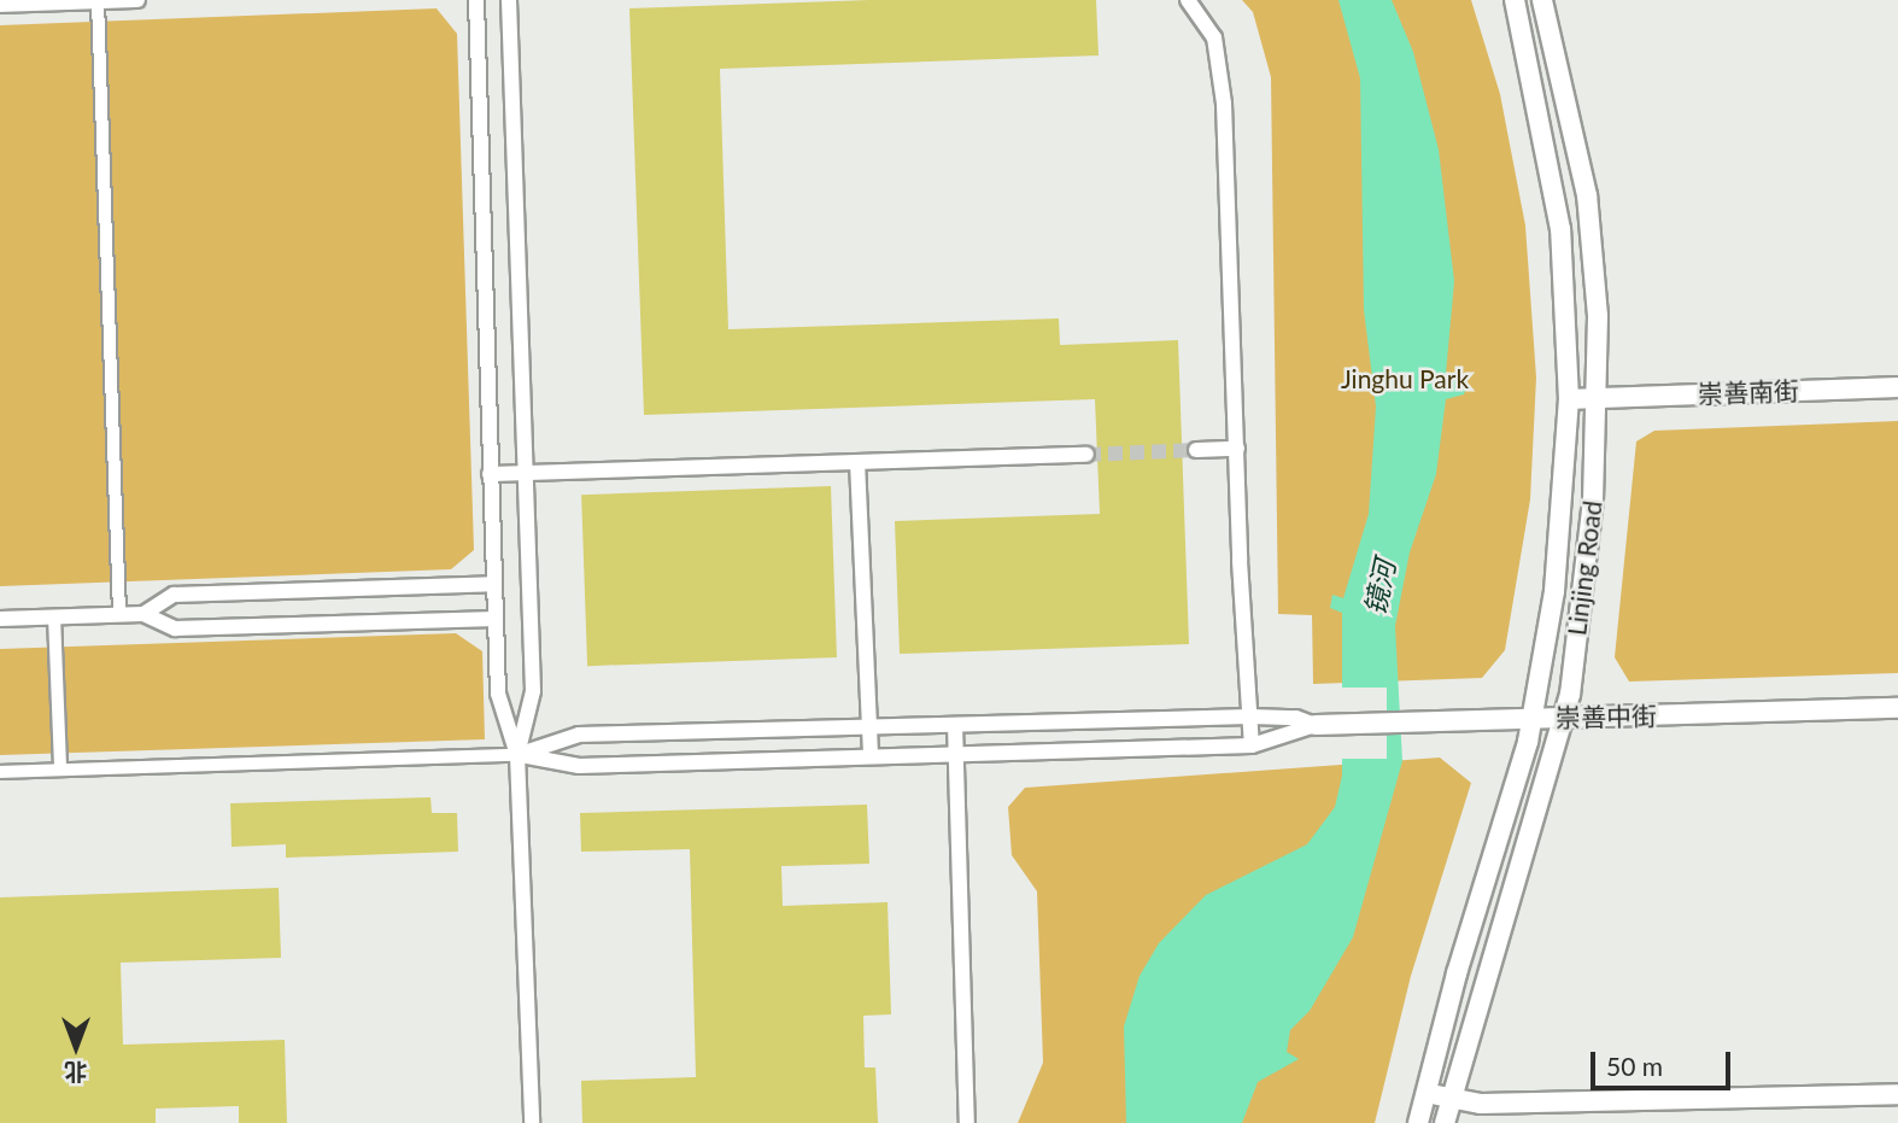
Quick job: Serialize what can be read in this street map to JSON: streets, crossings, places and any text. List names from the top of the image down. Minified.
{"streets":{"street":["崇善南街","Linjing Road","崇善中街"]},"crossings":[["崇善南街","Linjing Road"],["Linjing Road","崇善中街"]],"water":["镜河"],"parks":["Jinghu Park"],"scale_bar":"50 m","north":"bottom"}
